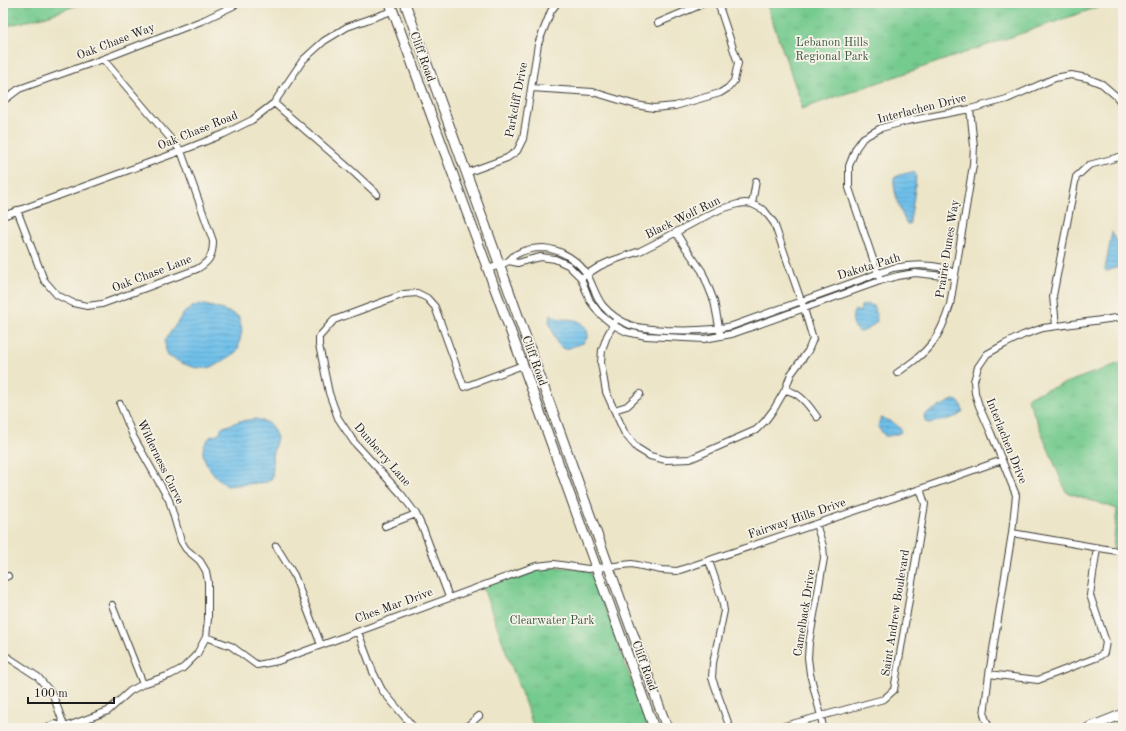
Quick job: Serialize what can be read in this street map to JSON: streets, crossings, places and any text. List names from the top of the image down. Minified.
{"streets":{"main road":["Cliff Road"],"street":["Oak Chase Way","Parkcliff Drive","Interlachen Drive","Oak Chase Road","Black Wolf Run","Prairie Dunes Way","Dakota Path","Oak Chase Lane","Dunberry Lane","Wilderness Curve","Fairway Hills Drive","Ches Mar Drive","Camelback Drive","Saint Andrew Boulevard"]},"crossings":[["Oak Chase Way","Oak Chase Lane"],["Cliff Road","Parkcliff Drive"],["Cliff Road","Oak Chase Road"],["Cliff Road","Dakota Path"],["Cliff Road","Dunberry Lane"],["Cliff Road","Fairway Hills Drive"],["Cliff Road","Ches Mar Drive"],["Interlachen Drive","Prairie Dunes Way"],["Interlachen Drive","Dakota Path"],["Interlachen Drive","Fairway Hills Drive"],["Oak Chase Road","Oak Chase Lane"],["Black Wolf Run","Dakota Path"],["Prairie Dunes Way","Dakota Path"],["Dunberry Lane","Ches Mar Drive"],["Wilderness Curve","Ches Mar Drive"],["Fairway Hills Drive","Ches Mar Drive"],["Fairway Hills Drive","Camelback Drive"],["Fairway Hills Drive","Saint Andrew Boulevard"],["Camelback Drive","Saint Andrew Boulevard"]],"parks":["Lebanon Hills Regional Park","Clearwater Park"],"scale_bar":"100 m"}
